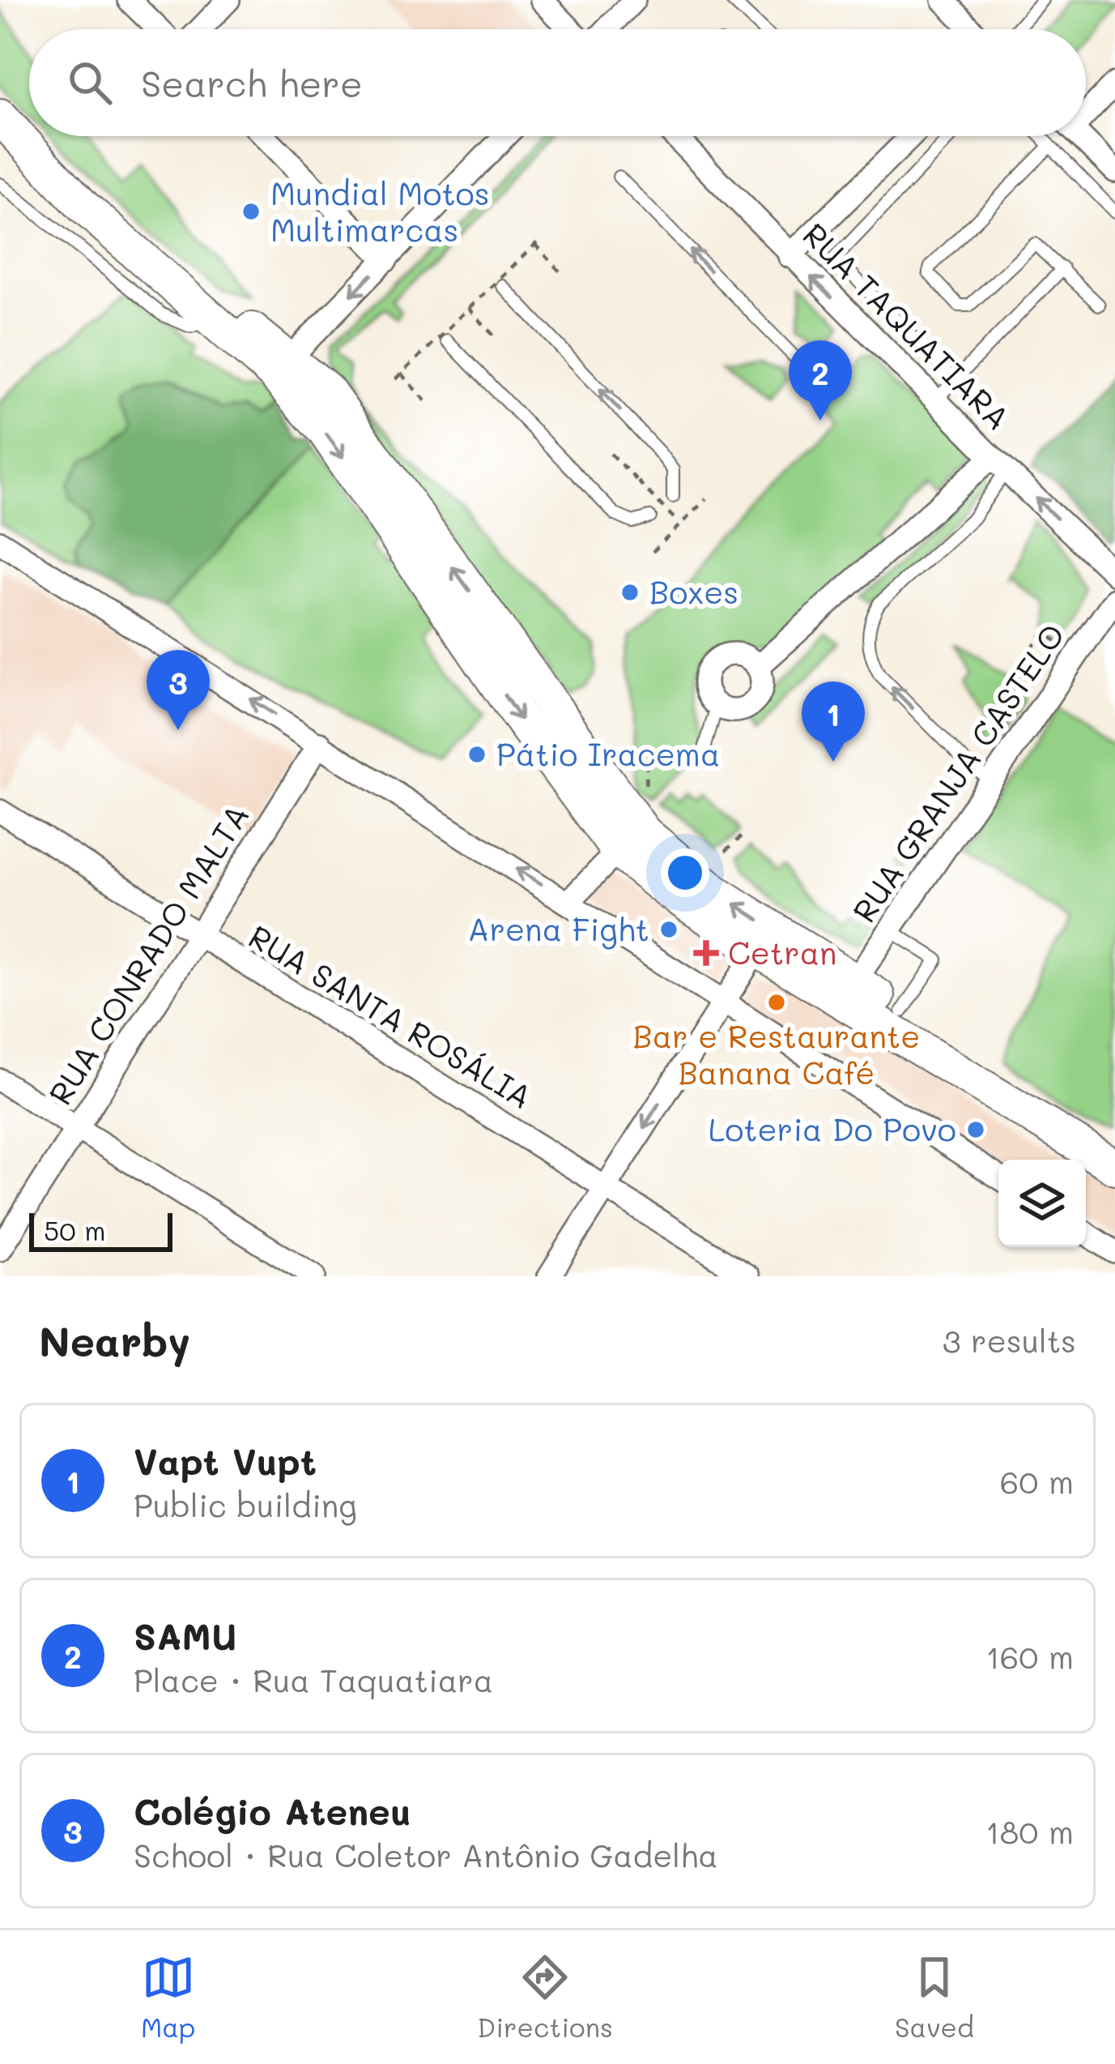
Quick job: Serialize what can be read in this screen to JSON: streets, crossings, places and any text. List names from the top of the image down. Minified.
{"streets":{"street":["RUA TAQUATIARA","RUA GRANJA CASTELO","RUA CONRADO MALTA","RUA SANTA ROSÁLIA"]},"crossings":[["RUA CONRADO MALTA","RUA SANTA ROSÁLIA"]],"one_way":["RUA TAQUATIARA"],"places":{"other":["Mundial Motos Multimarcas","Boxes","Pátio Iracema","Arena Fight","Bar e Restaurante Banana Café","Loteria Do Povo"],"health":["Cetran"]},"scale_bar":"50 m","page":{"search":"Search here","pins":["2","3","1"],"scale":"50 m","heading":["Nearby","3 results"],"list":[{"mark":"1","name":"Vapt Vupt","note":"Public building","value":"60 m"},{"mark":"2","name":"SAMU","note":"Place · Rua Taquatiara","value":"160 m"},{"mark":"3","name":"Colégio Ateneu","note":"School · Rua Coletor Antônio Gadelha","value":"180 m"}],"nav":["Map","Directions","Saved"]}}
